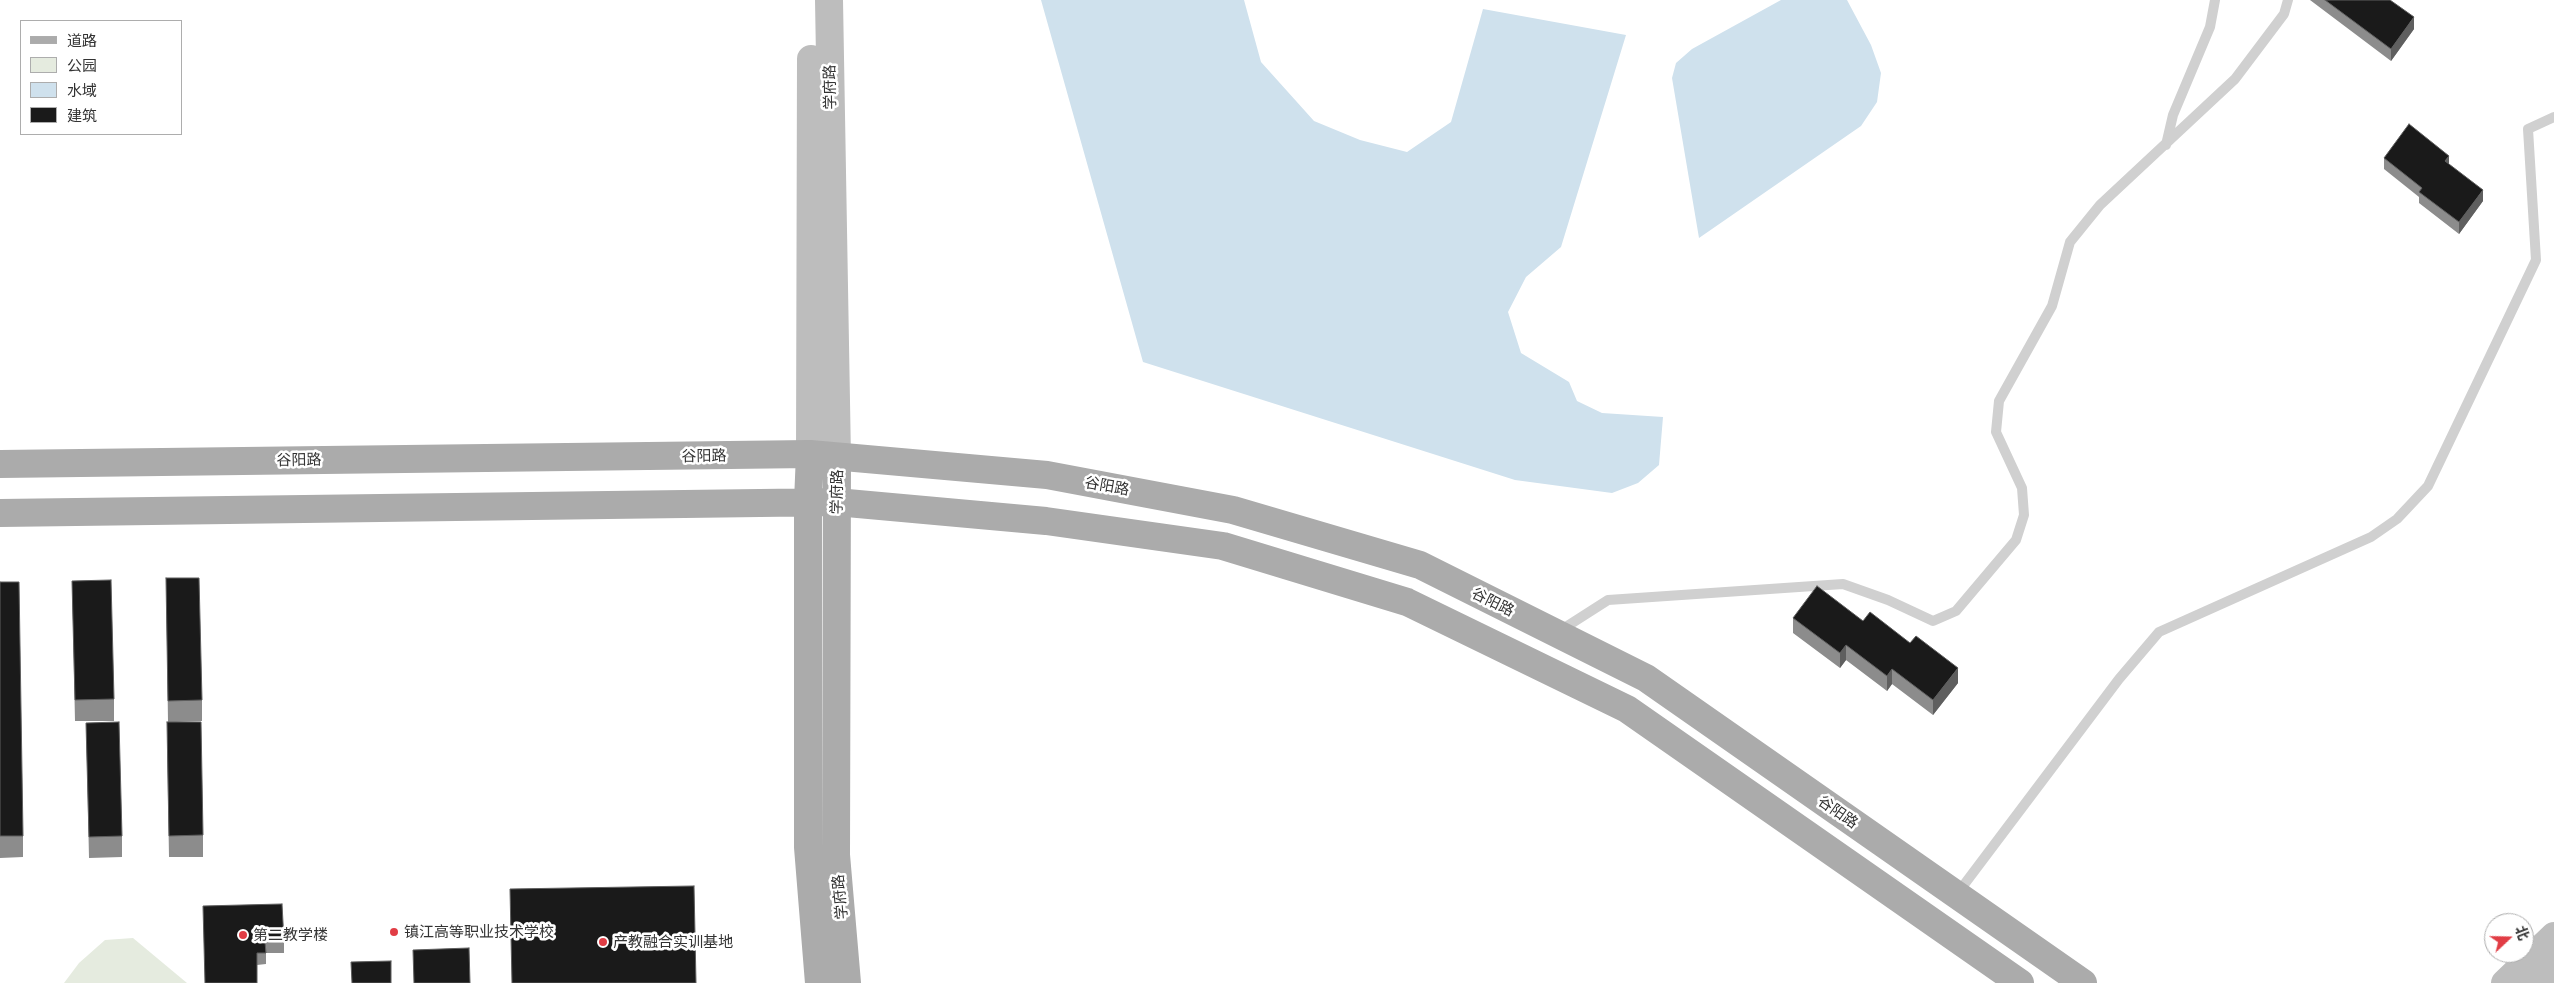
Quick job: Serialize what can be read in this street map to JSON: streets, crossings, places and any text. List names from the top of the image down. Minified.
{"streets":{"main road":["学府路","谷阳路"]},"crossings":[["学府路","谷阳路"]],"places":["镇江高等职业技术学校","第二教学楼","产教融合实训基地"],"legend":["道路","公园","水域","建筑"],"north":"right"}
